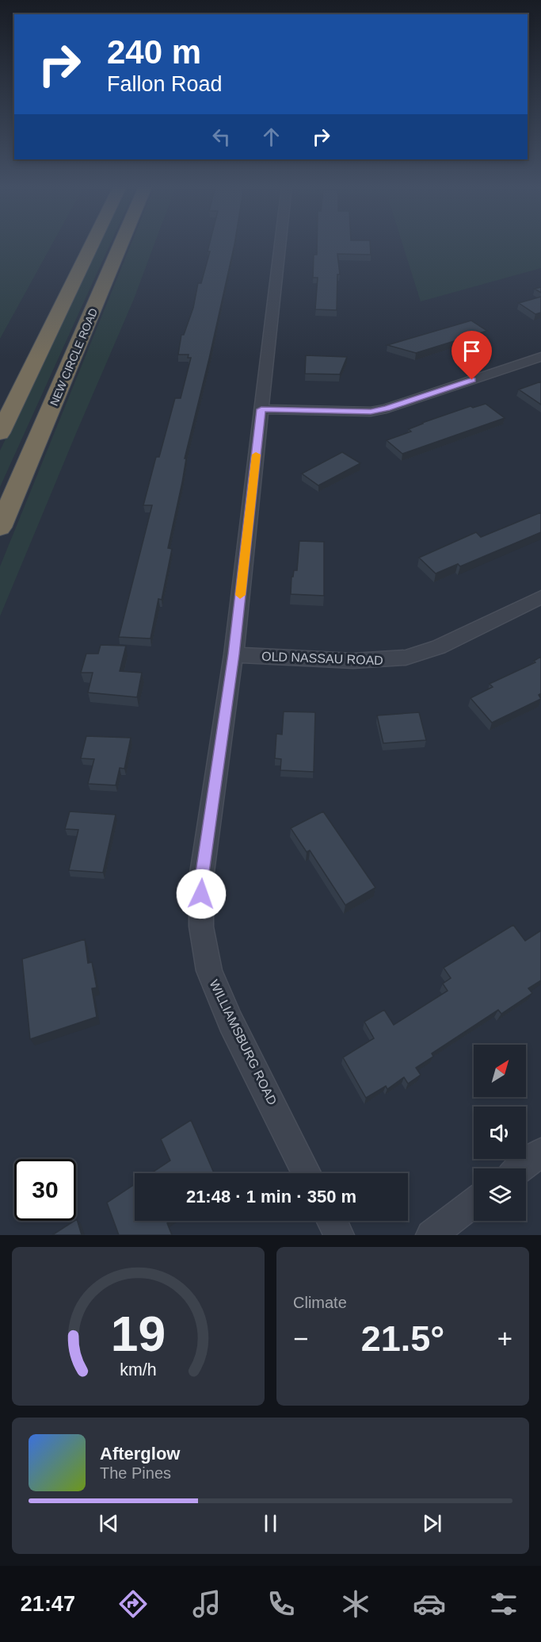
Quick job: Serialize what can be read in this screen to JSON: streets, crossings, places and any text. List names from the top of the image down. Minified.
{"streets":{"highway":["NEW CIRCLE ROAD"],"street":["OLD NASSAU ROAD","WILLIAMSBURG ROAD"]},"crossings":[["OLD NASSAU ROAD","WILLIAMSBURG ROAD"]],"north":"top right","page":{"turn":["240 m","Fallon Road"],"limit":"30","trip":"21:48 · 1 min · 350 m","tile":"Climate","heat":["−","21.5°","+"],"song":["Afterglow","The Pines"],"tabs":"21:47","gauge":["19","km/h"]}}
